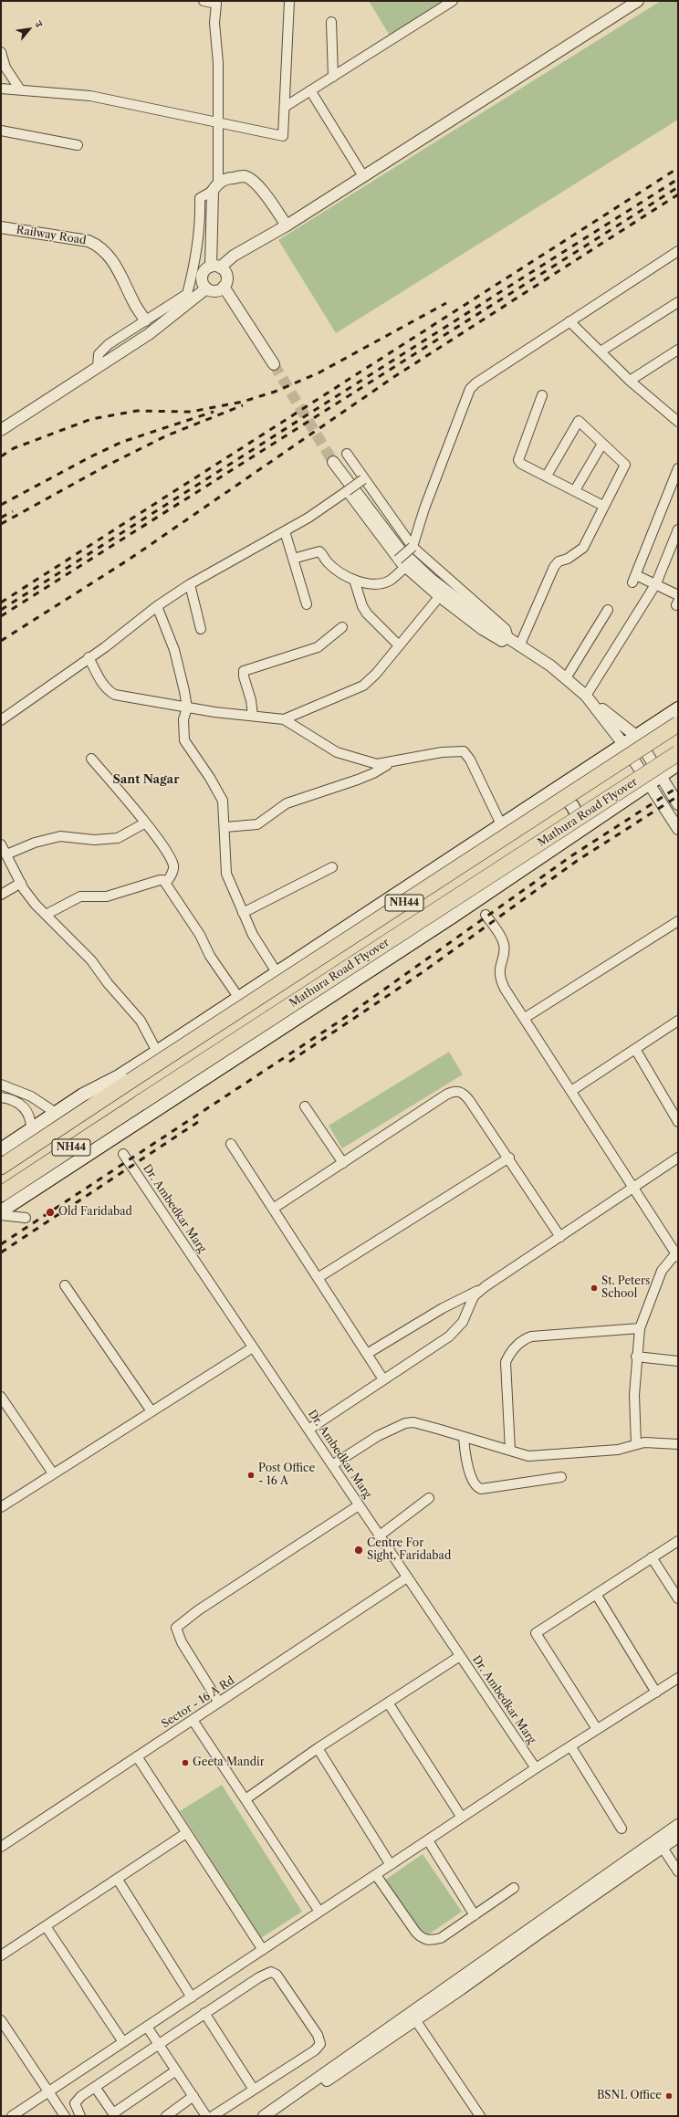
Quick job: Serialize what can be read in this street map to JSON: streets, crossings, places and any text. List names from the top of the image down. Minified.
{"streets":{"highway":["Mathura Road Flyover","NH44"],"street":["Railway Road","Dr. Ambedkar Marg","Sector - 16 A Rd"]},"crossings":[["Mathura Road Flyover","NH44"],["Dr. Ambedkar Marg","Sector - 16 A Rd"]],"districts":["Sant Nagar"],"places":["Old Faridabad","St. Peters School","Post Office - 16 A","Centre For Sight, Faridabad","Geeta Mandir","BSNL Office"],"north":"top right"}
